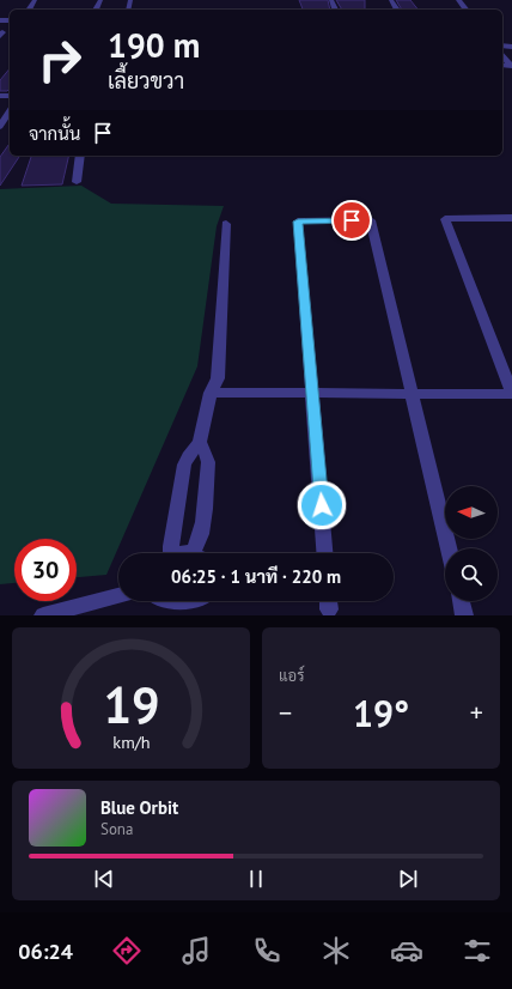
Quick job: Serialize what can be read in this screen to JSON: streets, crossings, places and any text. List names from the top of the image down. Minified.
{"north":"left","page":{"turn":["190 m","เลี้ยวขวา"],"then":"จากนั้น","limit":"30","trip":"06:25 · 1 นาที · 220 m","tile":"แอร์","heat":["−","19°","+"],"song":["Blue Orbit","Sona"],"tabs":"06:24","gauge":["19","km/h"]}}
